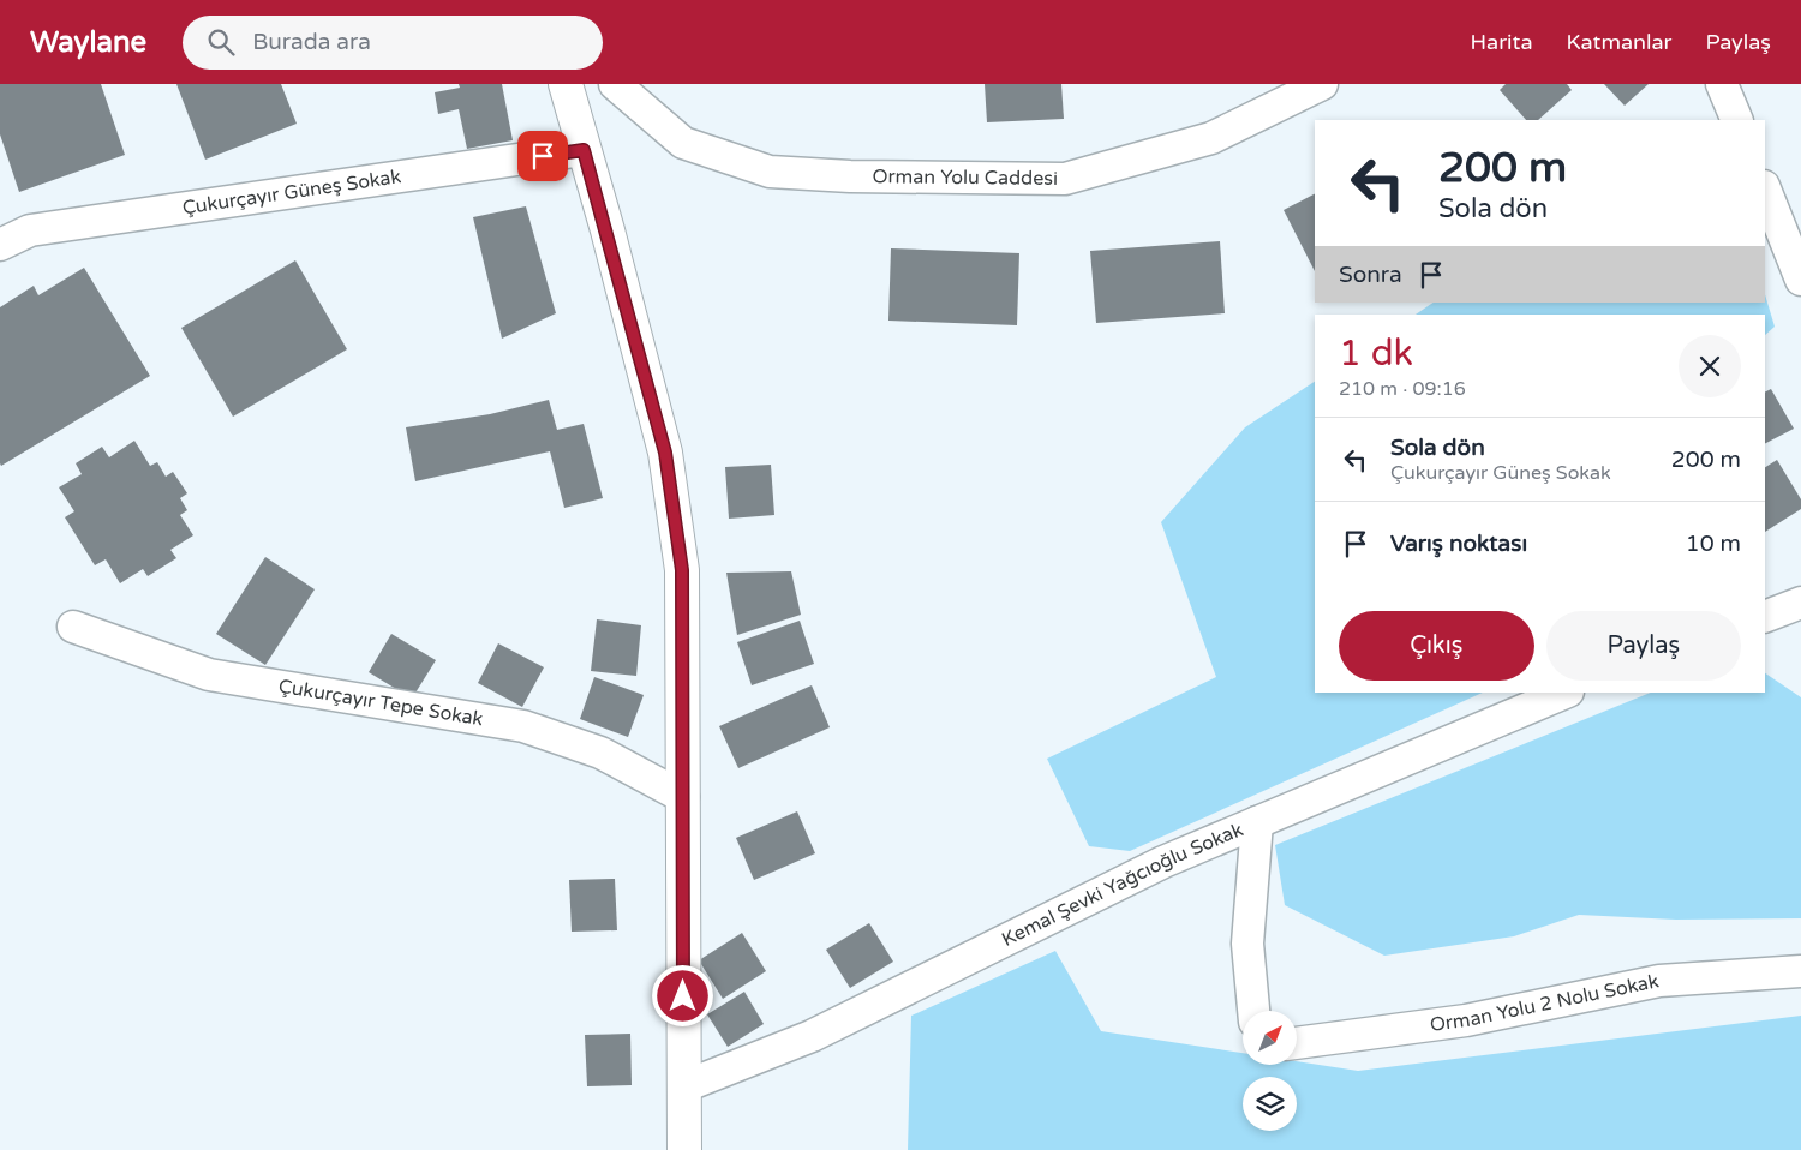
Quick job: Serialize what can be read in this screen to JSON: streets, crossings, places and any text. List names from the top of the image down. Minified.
{"streets":{"street":["Orman Yolu Caddesi","Çukurçayır Güneş Sokak","Çukurçayır Tepe Sokak","Kemal Şevki Yağcıoğlu Sokak","Orman Yolu 2 Nolu Sokak"]},"north":"top right","page":{"header":"Waylane","search":"Burada ara","nav":["Harita","Katmanlar","Paylaş"],"turn":["200 m","Sola dön"],"then":"Sonra","heading":["1 dk","210 m · 09:16"],"list":[{"name":"Sola dön","note":"Çukurçayır Güneş Sokak","value":"200 m"},{"name":"Varış noktası","value":"10 m"}],"buttons":["Çıkış","Paylaş"]}}
